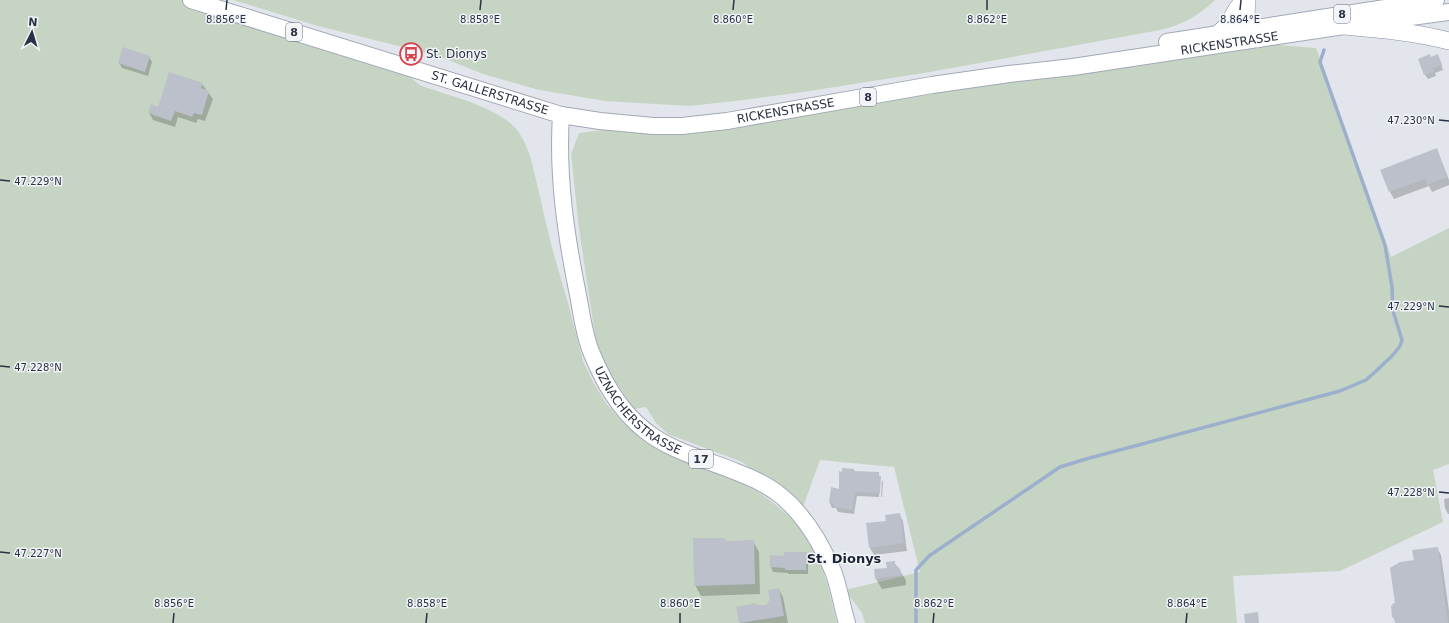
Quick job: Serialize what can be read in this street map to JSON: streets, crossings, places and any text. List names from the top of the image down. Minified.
{"streets":{"main road":["8","RICKENSTRASSE","ST. GALLERSTRASSE","UZNACHERSTRASSE","17"]},"crossings":[["RICKENSTRASSE","ST. GALLERSTRASSE"],["RICKENSTRASSE","UZNACHERSTRASSE"],["ST. GALLERSTRASSE","UZNACHERSTRASSE"]],"districts":["St. Dionys"],"places":{"bus stop":["St. Dionys"]},"north":"top","coordinates":["8.856°E","8.858°E","8.860°E","8.862°E","8.864°E","47.230°N","47.229°N","47.228°N","47.227°N"]}
